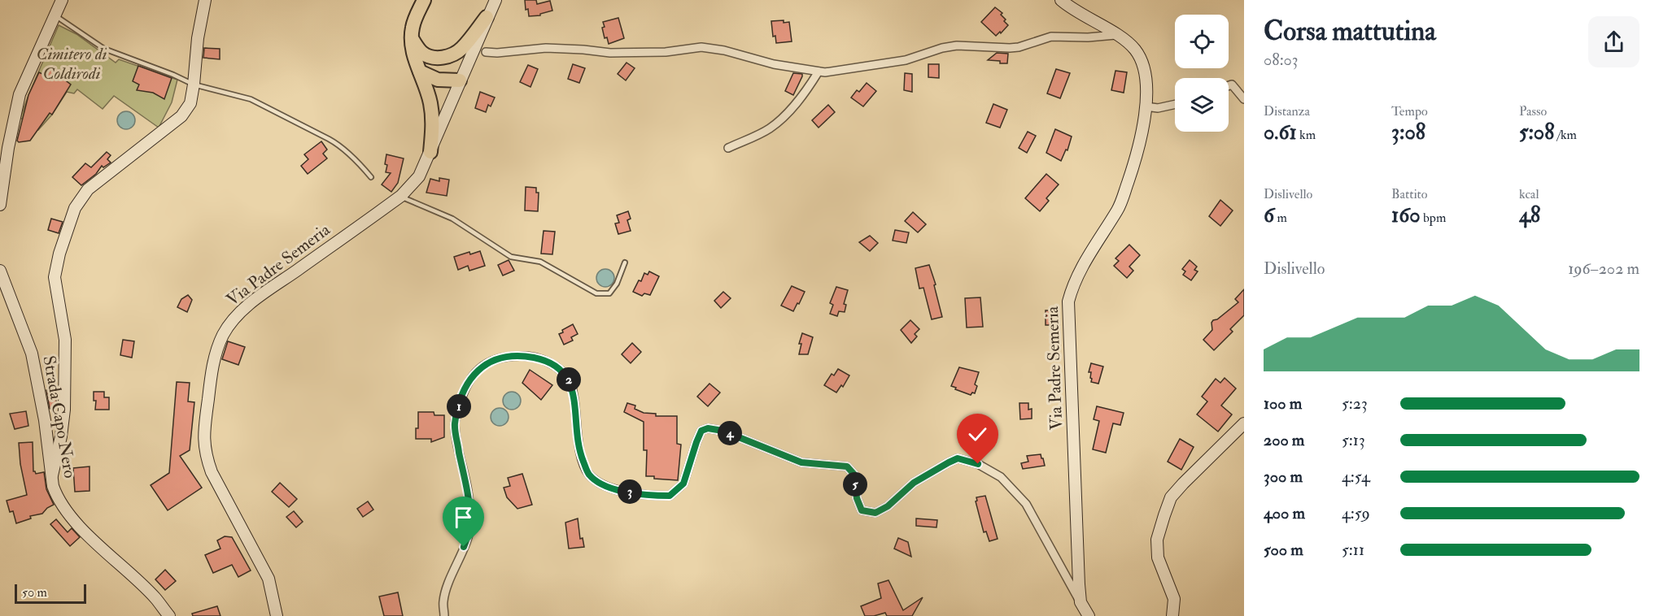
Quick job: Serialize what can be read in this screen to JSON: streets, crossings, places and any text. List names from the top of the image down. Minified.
{"streets":{"main road":["Via Padre Semeria","Strada Capo Nero"]},"parks":["Cimitero di Coldirodi"],"scale_bar":"50 m","page":{"heading":["Corsa mattutina","08:03"],"stats":[["Distanza","0.61 km"],["Tempo","3:08"],["Passo","5:08 /km"],["Dislivello","6 m"],["Battito","160 bpm"],["kcal","48"]],"chart":["Dislivello","196–202 m"],"pins":["2","1","4","5","3"],"list":[{"name":"100 m","note":"5:23"},{"name":"200 m","note":"5:13"},{"name":"300 m","note":"4:54"},{"name":"400 m","note":"4:59"},{"name":"500 m","note":"5:11"}],"scale":"50 m"}}
